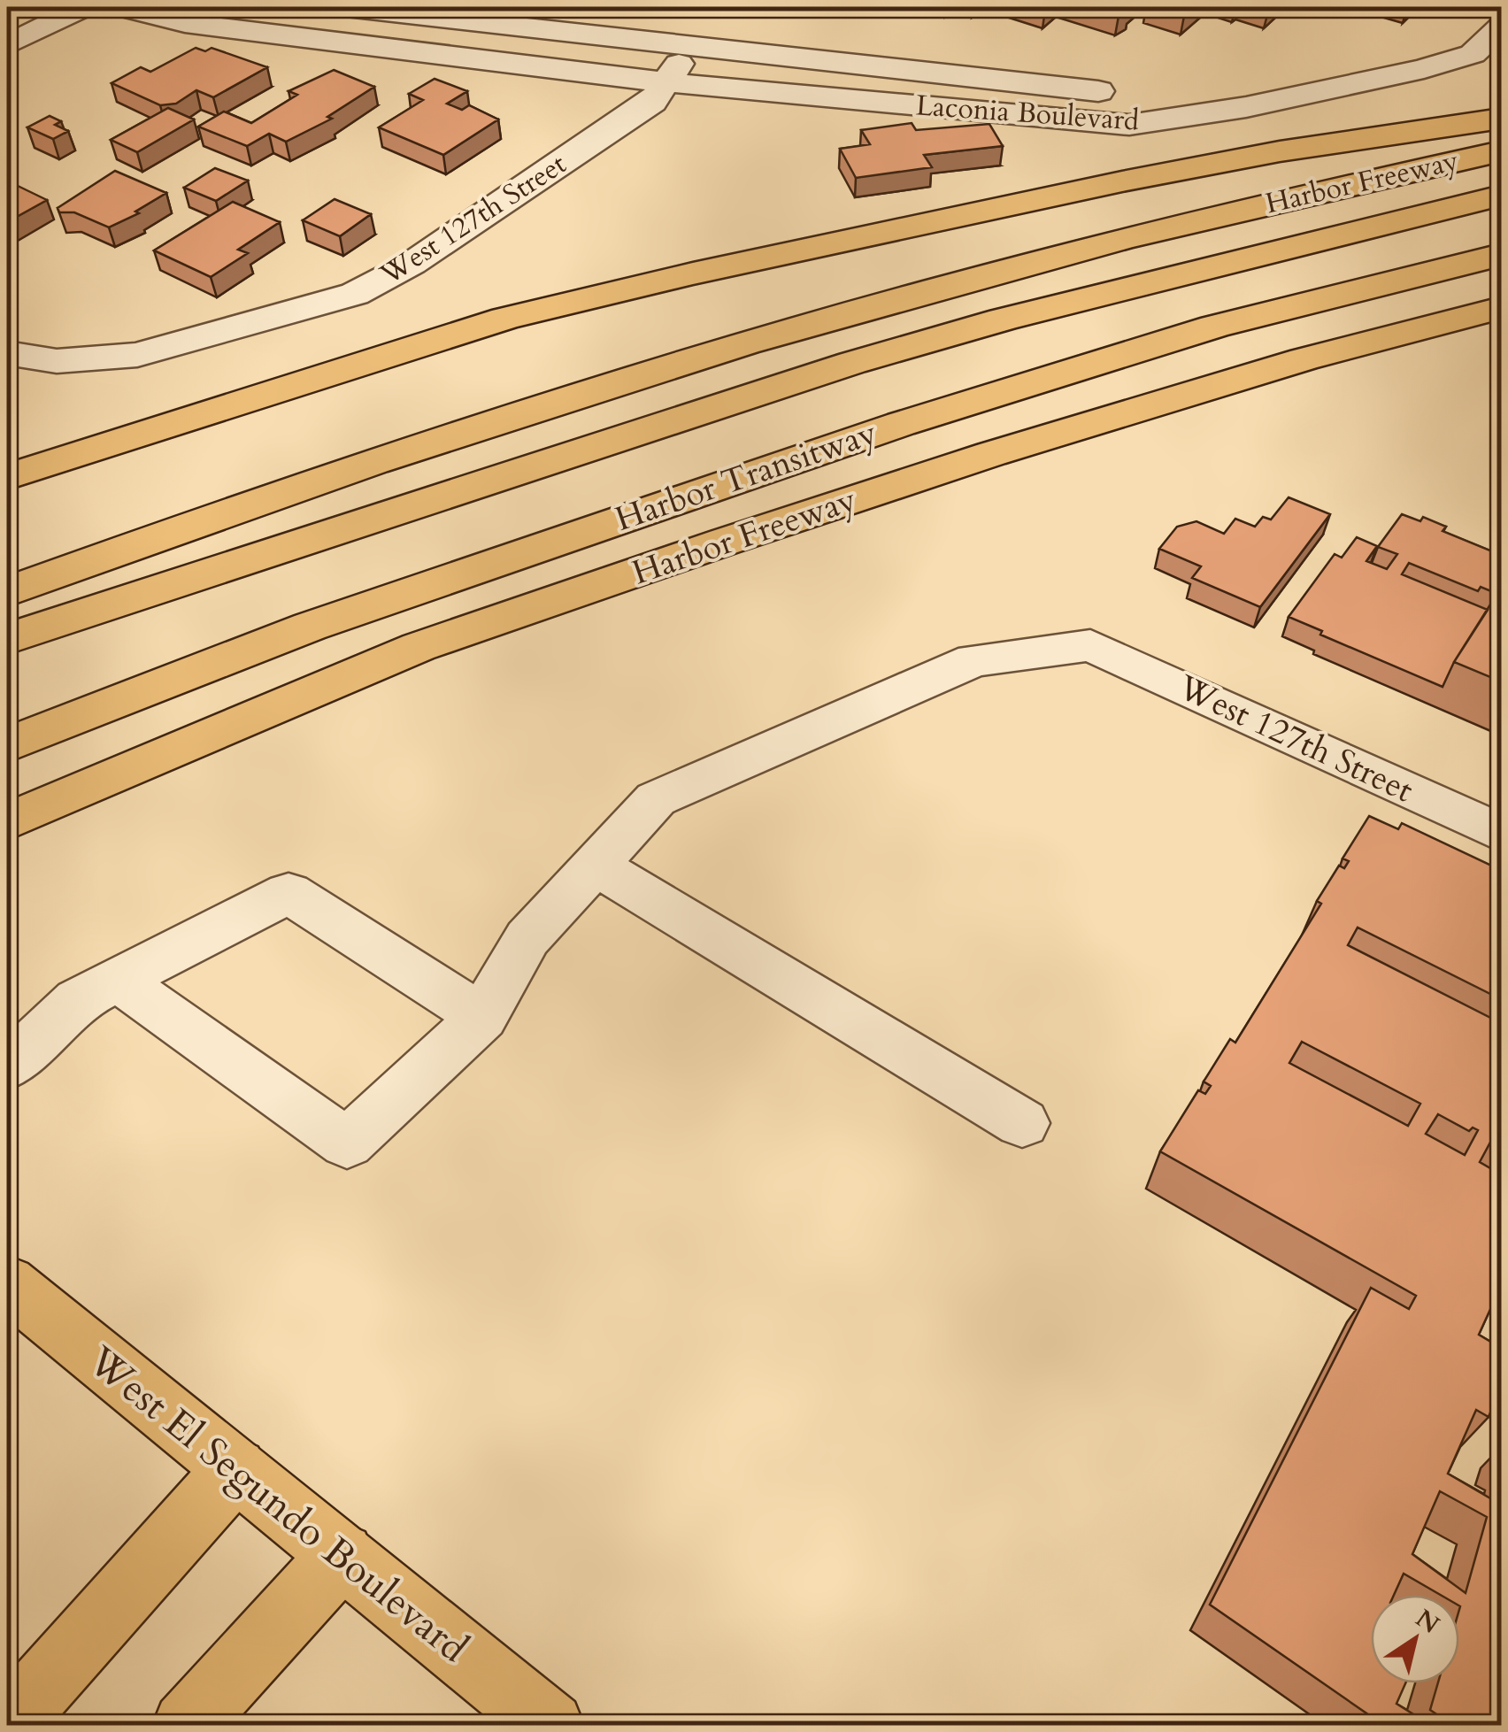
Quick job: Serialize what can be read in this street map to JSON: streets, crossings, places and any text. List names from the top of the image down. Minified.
{"streets":{"main road":["Harbor Freeway","Harbor Transitway","West El Segundo Boulevard"],"street":["Laconia Boulevard","West 127th Street"]},"crossings":[["Laconia Boulevard","West 127th Street"]],"north":"top right"}
